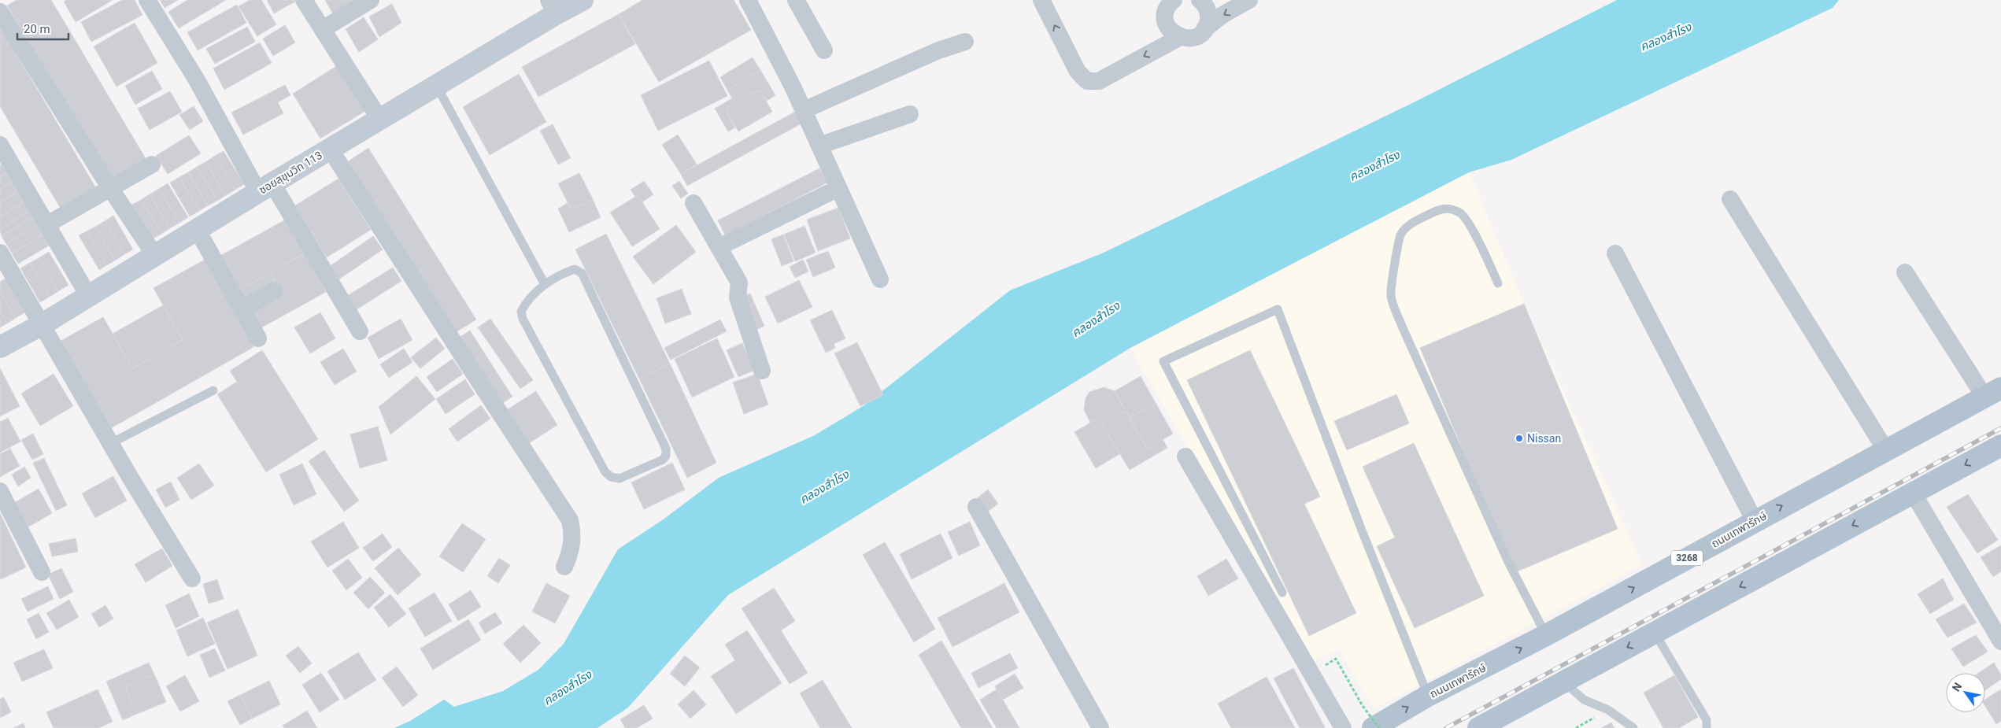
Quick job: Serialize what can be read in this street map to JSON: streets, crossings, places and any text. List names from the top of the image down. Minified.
{"streets":{"main road":["ซอยสุขุมวิท 113","ถนนเทพารักษ์","3268"]},"water":["คลองสำโรง"],"places":["Nissan"],"scale_bar":"20 m","north":"top left"}
